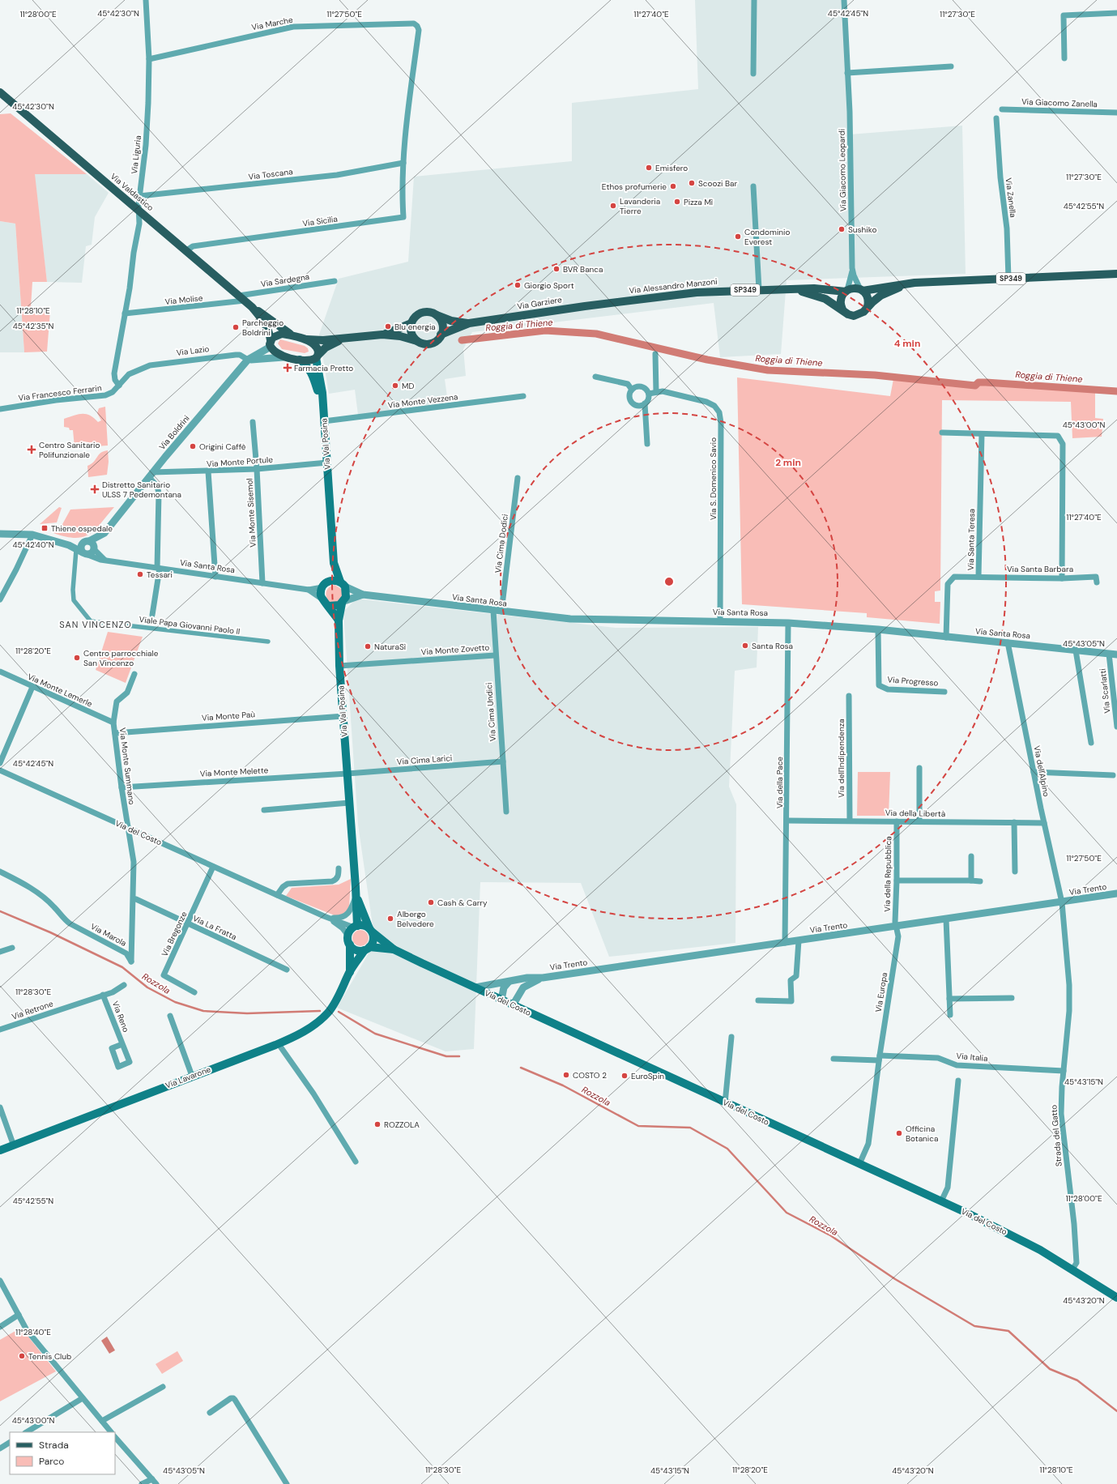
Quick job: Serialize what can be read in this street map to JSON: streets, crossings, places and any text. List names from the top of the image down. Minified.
{"streets":{"main road":["Via Valdastico","SP349","Via Alessandro Manzoni","Via Garziere","Via Val Posina","Via del Costo","Via Lavarone"],"street":["Via Marche","Via Giacomo Zanella","Via Liguria","Via Giacomo Leopardi","Via Toscana","Via Zanella","Via Sicilia","Via Sardegna","Via Molise","Via Lazio","Via Francesco Ferrarin","Via Monte Vezzena","Via Boldrini","Via Monte Portule","Via S. Domenico Savio","Via Monte Sisemol","Via Santa Teresa","Via Cima Dodici","Via Santa Rosa","Via Santa Barbara","Viale Papa Giovanni Paolo II","Via Monte Zovetto","Via Progresso","Via Monte Lemerle","Via Scarlatti","Via Cima Undici","Via Monte Paù","Via dell'Indipendenza","Via Cima Larici","Via Monte Summano","Via dell'Alpino","Via Monte Melette","Via della Pace","Via della Libertà","Via della Repubblica","Via Trento","Via La Fratta","Via Bregonze","Via Marola","Via Europa","Via Retrone","Via Reno","Via Italia","Strada del Gatto"]},"crossings":[["Via Marche","Via Liguria"],["Via Marche","Via Toscana"],["Via Marche","Via Sicilia"],["Via Liguria","Via Toscana"],["Via Liguria","Via Valdastico"],["Via Liguria","Via Molise"],["Via Liguria","Via Lazio"],["Via Liguria","Via Francesco Ferrarin"],["Via Giacomo Leopardi","Via Alessandro Manzoni"],["Via Toscana","Via Sicilia"],["Via Valdastico","Via Sicilia"],["Via Valdastico","Via Sardegna"],["Via Valdastico","Via Molise"],["Via Valdastico","Via Garziere"],["Via Valdastico","Via Val Posina"],["Via Zanella","Via Alessandro Manzoni"],["Via Sardegna","Via Molise"],["Via Alessandro Manzoni","Via Garziere"],["Via Garziere","Via Val Posina"],["Via Lazio","Via Francesco Ferrarin"],["Via Lazio","Via Boldrini"],["Via Monte Vezzena","Via Val Posina"],["Via Boldrini","Via Monte Portule"],["Via Boldrini","Via Santa Rosa"],["Via Boldrini","Viale Papa Giovanni Paolo II"],["Via Val Posina","Via Monte Portule"],["Via Val Posina","Via Santa Rosa"],["Via Val Posina","Via Monte Zovetto"],["Via Val Posina","Via Monte Paù"],["Via Val Posina","Via Cima Larici"],["Via Val Posina","Via Monte Melette"],["Via Val Posina","Via del Costo"],["Via Val Posina","Via Lavarone"],["Via Monte Portule","Via Monte Sisemol"],["Via S. Domenico Savio","Via Santa Rosa"],["Via Monte Sisemol","Via Santa Rosa"],["Via Santa Teresa","Via Santa Rosa"],["Via Santa Teresa","Via Santa Barbara"],["Via Cima Dodici","Via Santa Rosa"],["Via Santa Rosa","Viale Papa Giovanni Paolo II"],["Via Santa Rosa","Via Progresso"],["Via Santa Rosa","Via Scarlatti"],["Via Santa Rosa","Via Cima Undici"],["Via Santa Rosa","Via dell'Alpino"],["Via Santa Rosa","Via della Pace"],["Via Monte Zovetto","Via Cima Undici"],["Via Monte Lemerle","Via Monte Summano"],["Via Cima Undici","Via Cima Larici"],["Via Monte Paù","Via Monte Summano"],["Via dell'Indipendenza","Via della Libertà"],["Via Cima Larici","Via Monte Melette"],["Via Monte Summano","Via Monte Melette"],["Via Monte Summano","Via del Costo"],["Via Monte Summano","Via Marola"],["Via dell'Alpino","Via della Libertà"],["Via dell'Alpino","Via Trento"],["Via dell'Alpino","Strada del Gatto"],["Via della Pace","Via della Libertà"],["Via della Pace","Via Trento"],["Via della Libertà","Via della Repubblica"],["Via del Costo","Via Trento"],["Via del Costo","Via Bregonze"],["Via del Costo","Via Marola"],["Via del Costo","Via Europa"],["Via del Costo","Via Lavarone"],["Via del Costo","Strada del Gatto"],["Via della Repubblica","Via Trento"],["Via della Repubblica","Via Europa"],["Via Trento","Via Europa"],["Via Trento","Strada del Gatto"],["Via La Fratta","Via Bregonze"],["Via Europa","Via Italia"],["Via Retrone","Via Reno"],["Via Italia","Strada del Gatto"]],"districts":["SAN VINCENZO"],"water":["Roggia di Thiene","Rozzola"],"places":{"other":["Emisfero","Scoozi Bar","Ethos profumerie","Pizza Mì","Lavanderia Tierre","Sushiko","Condominio Everest","BVR Banca","Giorgio Sport","Blu energia","Parcheggio Boldrini","MD","Origini Caffè","Tessari","Santa Rosa","NaturaSì","Centro parrocchiale San Vincenzo","Cash & Carry","Albergo Belvedere","COSTO 2","EuroSpin","ROZZOLA","Officina Botanica","Tennis Club"],"health":["Farmacia Pretto","Centro Sanitario Polifunzionale","Distretto Sanitario ULSS 7 Pedemontana"],"transit":["Thiene ospedale"]},"legend":["Strada","Parco"],"coordinates":["45°42'30\"N","45°42'45\"N","11°28'00\"E","11°27'50\"E","11°27'40\"E","11°27'30\"E","45°42'55\"N","11°28'10\"E","45°42'35\"N","45°43'00\"N","45°42'40\"N","45°43'05\"N","11°28'20\"E","11°28'30\"E","45°43'15\"N","45°43'20\"N","11°28'40\"E"],"rings":["4 min","2 min"]}
